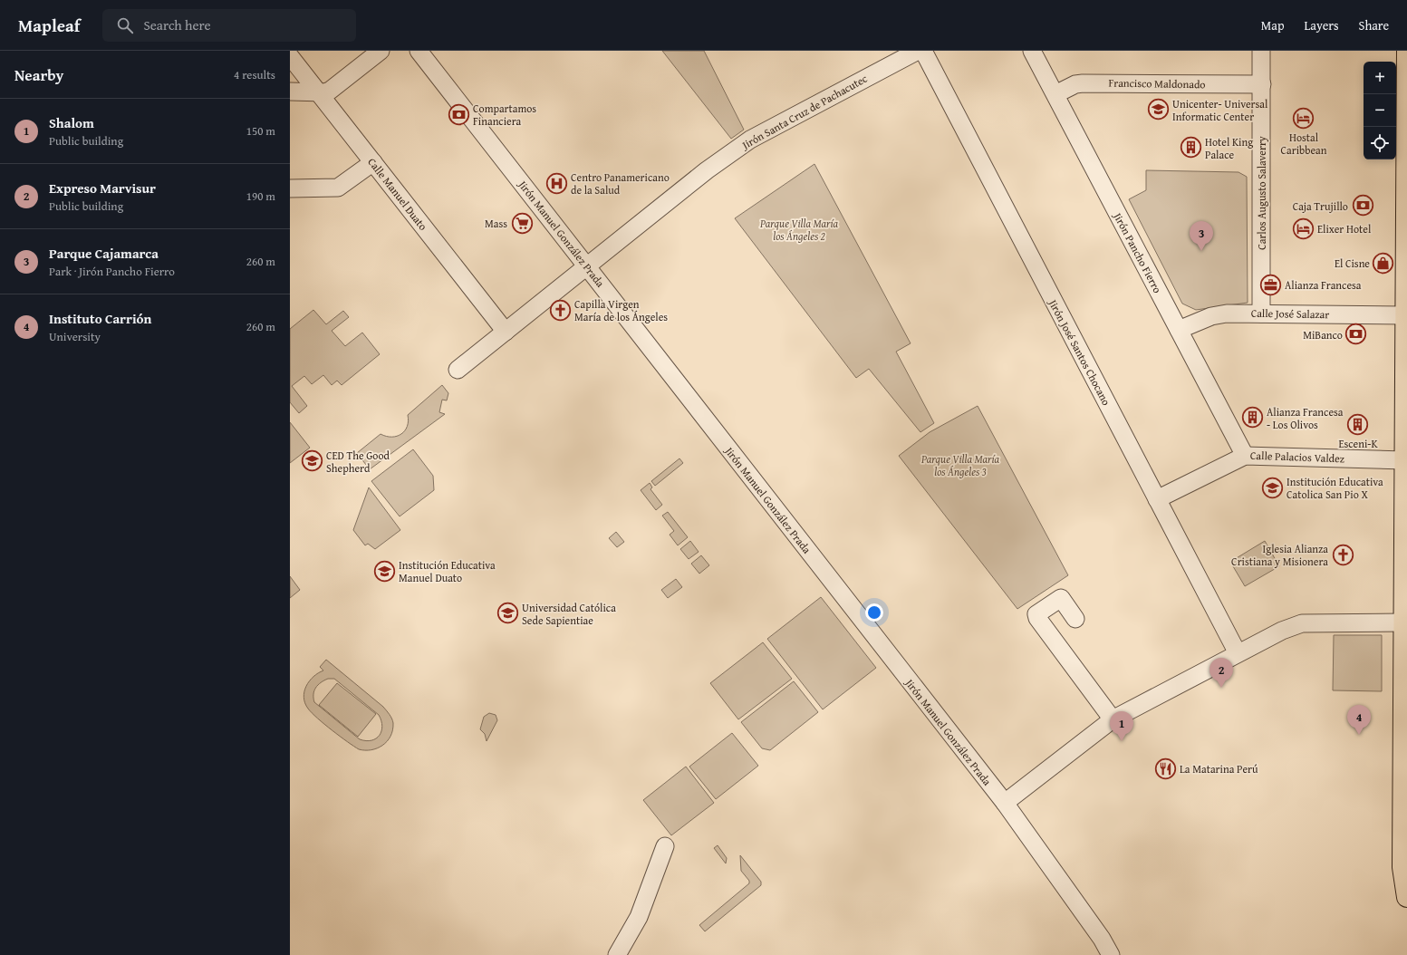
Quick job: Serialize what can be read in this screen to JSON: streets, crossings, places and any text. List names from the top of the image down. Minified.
{"streets":{"street":["Francisco Maldonado","Jirón Santa Cruz de Pachacutec","Carlos Augusto Salaverry","Calle Manuel Duato","Jirón Manuel González Prada","Jirón Pancho Fierro","Calle José Salazar","Jirón José Santos Chocano","Calle Palacios Valdez"]},"crossings":[["Francisco Maldonado","Carlos Augusto Salaverry"],["Francisco Maldonado","Jirón Pancho Fierro"],["Jirón Santa Cruz de Pachacutec","Calle Manuel Duato"],["Jirón Santa Cruz de Pachacutec","Jirón Manuel González Prada"],["Carlos Augusto Salaverry","Calle José Salazar"],["Jirón Pancho Fierro","Calle José Salazar"],["Jirón Pancho Fierro","Calle Palacios Valdez"],["Jirón José Santos Chocano","Calle Palacios Valdez"]],"parks":["Parque Villa María los Ángeles 2","Parque Villa María los Ángeles 3"],"places":{"school or university":["Unicenter- Universal Informatic Center","CED The Good Shepherd","Institución Educativa Catolica San Pio X","Institución Educativa Manuel Duato","Universidad Católica Sede Sapientiae"],"bank":["Compartamos Financiera","Caja Trujillo","MiBanco"],"hotel":["Hostal Caribbean","Elixer Hotel"],"building":["Hotel King Palace","Alianza Francesa - Los Olivos","Esceni-K"],"hospital":["Centro Panamericano de la Salud"],"supermarket":["Mass"],"shop":["El Cisne"],"office":["Alianza Francesa"],"church":["Capilla Virgen María de los Ángeles","Iglesia Alianza Cristiana y Misionera"],"restaurant":["La Matarina Perú"]},"page":{"header":"Mapleaf","search":"Search here","nav":["Map","Layers","Share"],"heading":["Nearby","4 results"],"map_buttons":["+","−"],"list":[{"mark":"1","name":"Shalom","note":"Public building","value":"150 m"},{"mark":"2","name":"Expreso Marvisur","note":"Public building","value":"190 m"},{"mark":"3","name":"Parque Cajamarca","note":"Park · Jirón Pancho Fierro","value":"260 m"},{"mark":"4","name":"Instituto Carrión","note":"University","value":"260 m"}],"pins":["3","2","4","1"]}}
